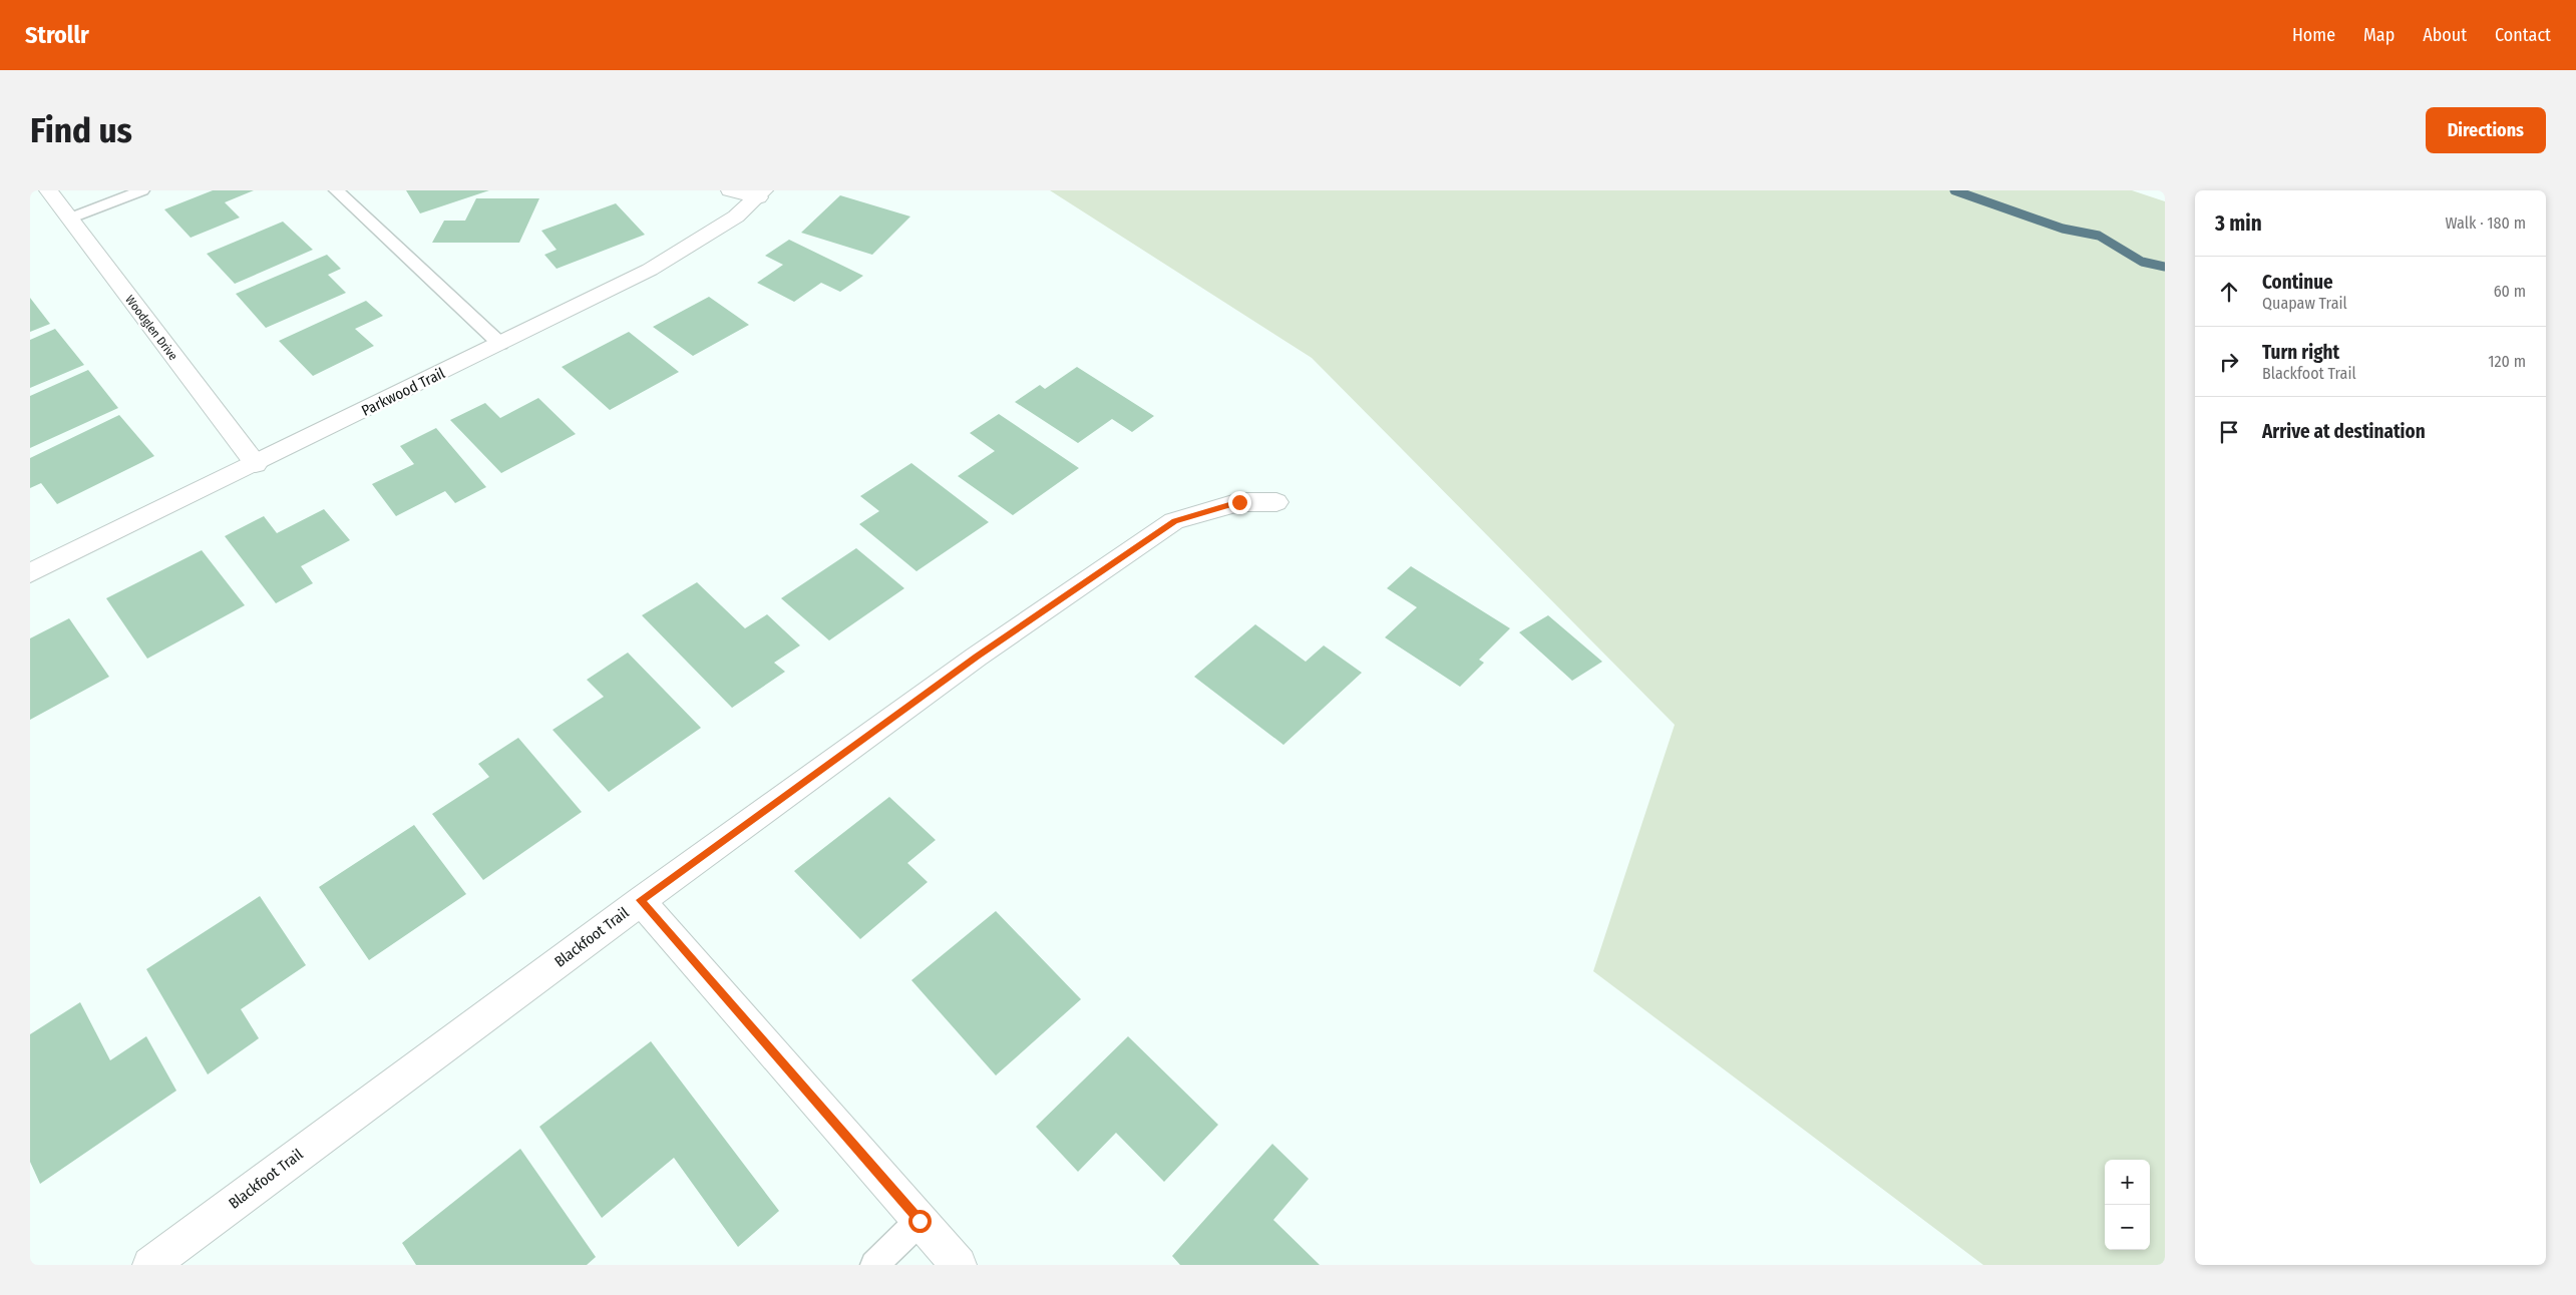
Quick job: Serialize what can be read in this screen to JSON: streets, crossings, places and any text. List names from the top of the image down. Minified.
{"streets":{"street":["Woodglen Drive","Parkwood Trail","Blackfoot Trail"]},"crossings":[["Woodglen Drive","Parkwood Trail"]],"page":{"header":"Strollr","nav":["Home","Map","About","Contact"],"buttons":"Directions","title":"Find us","heading":["3 min","Walk · 180 m"],"list":[["Continue","Quapaw Trail","60 m"],["Turn right","Blackfoot Trail","120 m"],"Arrive at destination"],"map_buttons":["+","−"]}}
